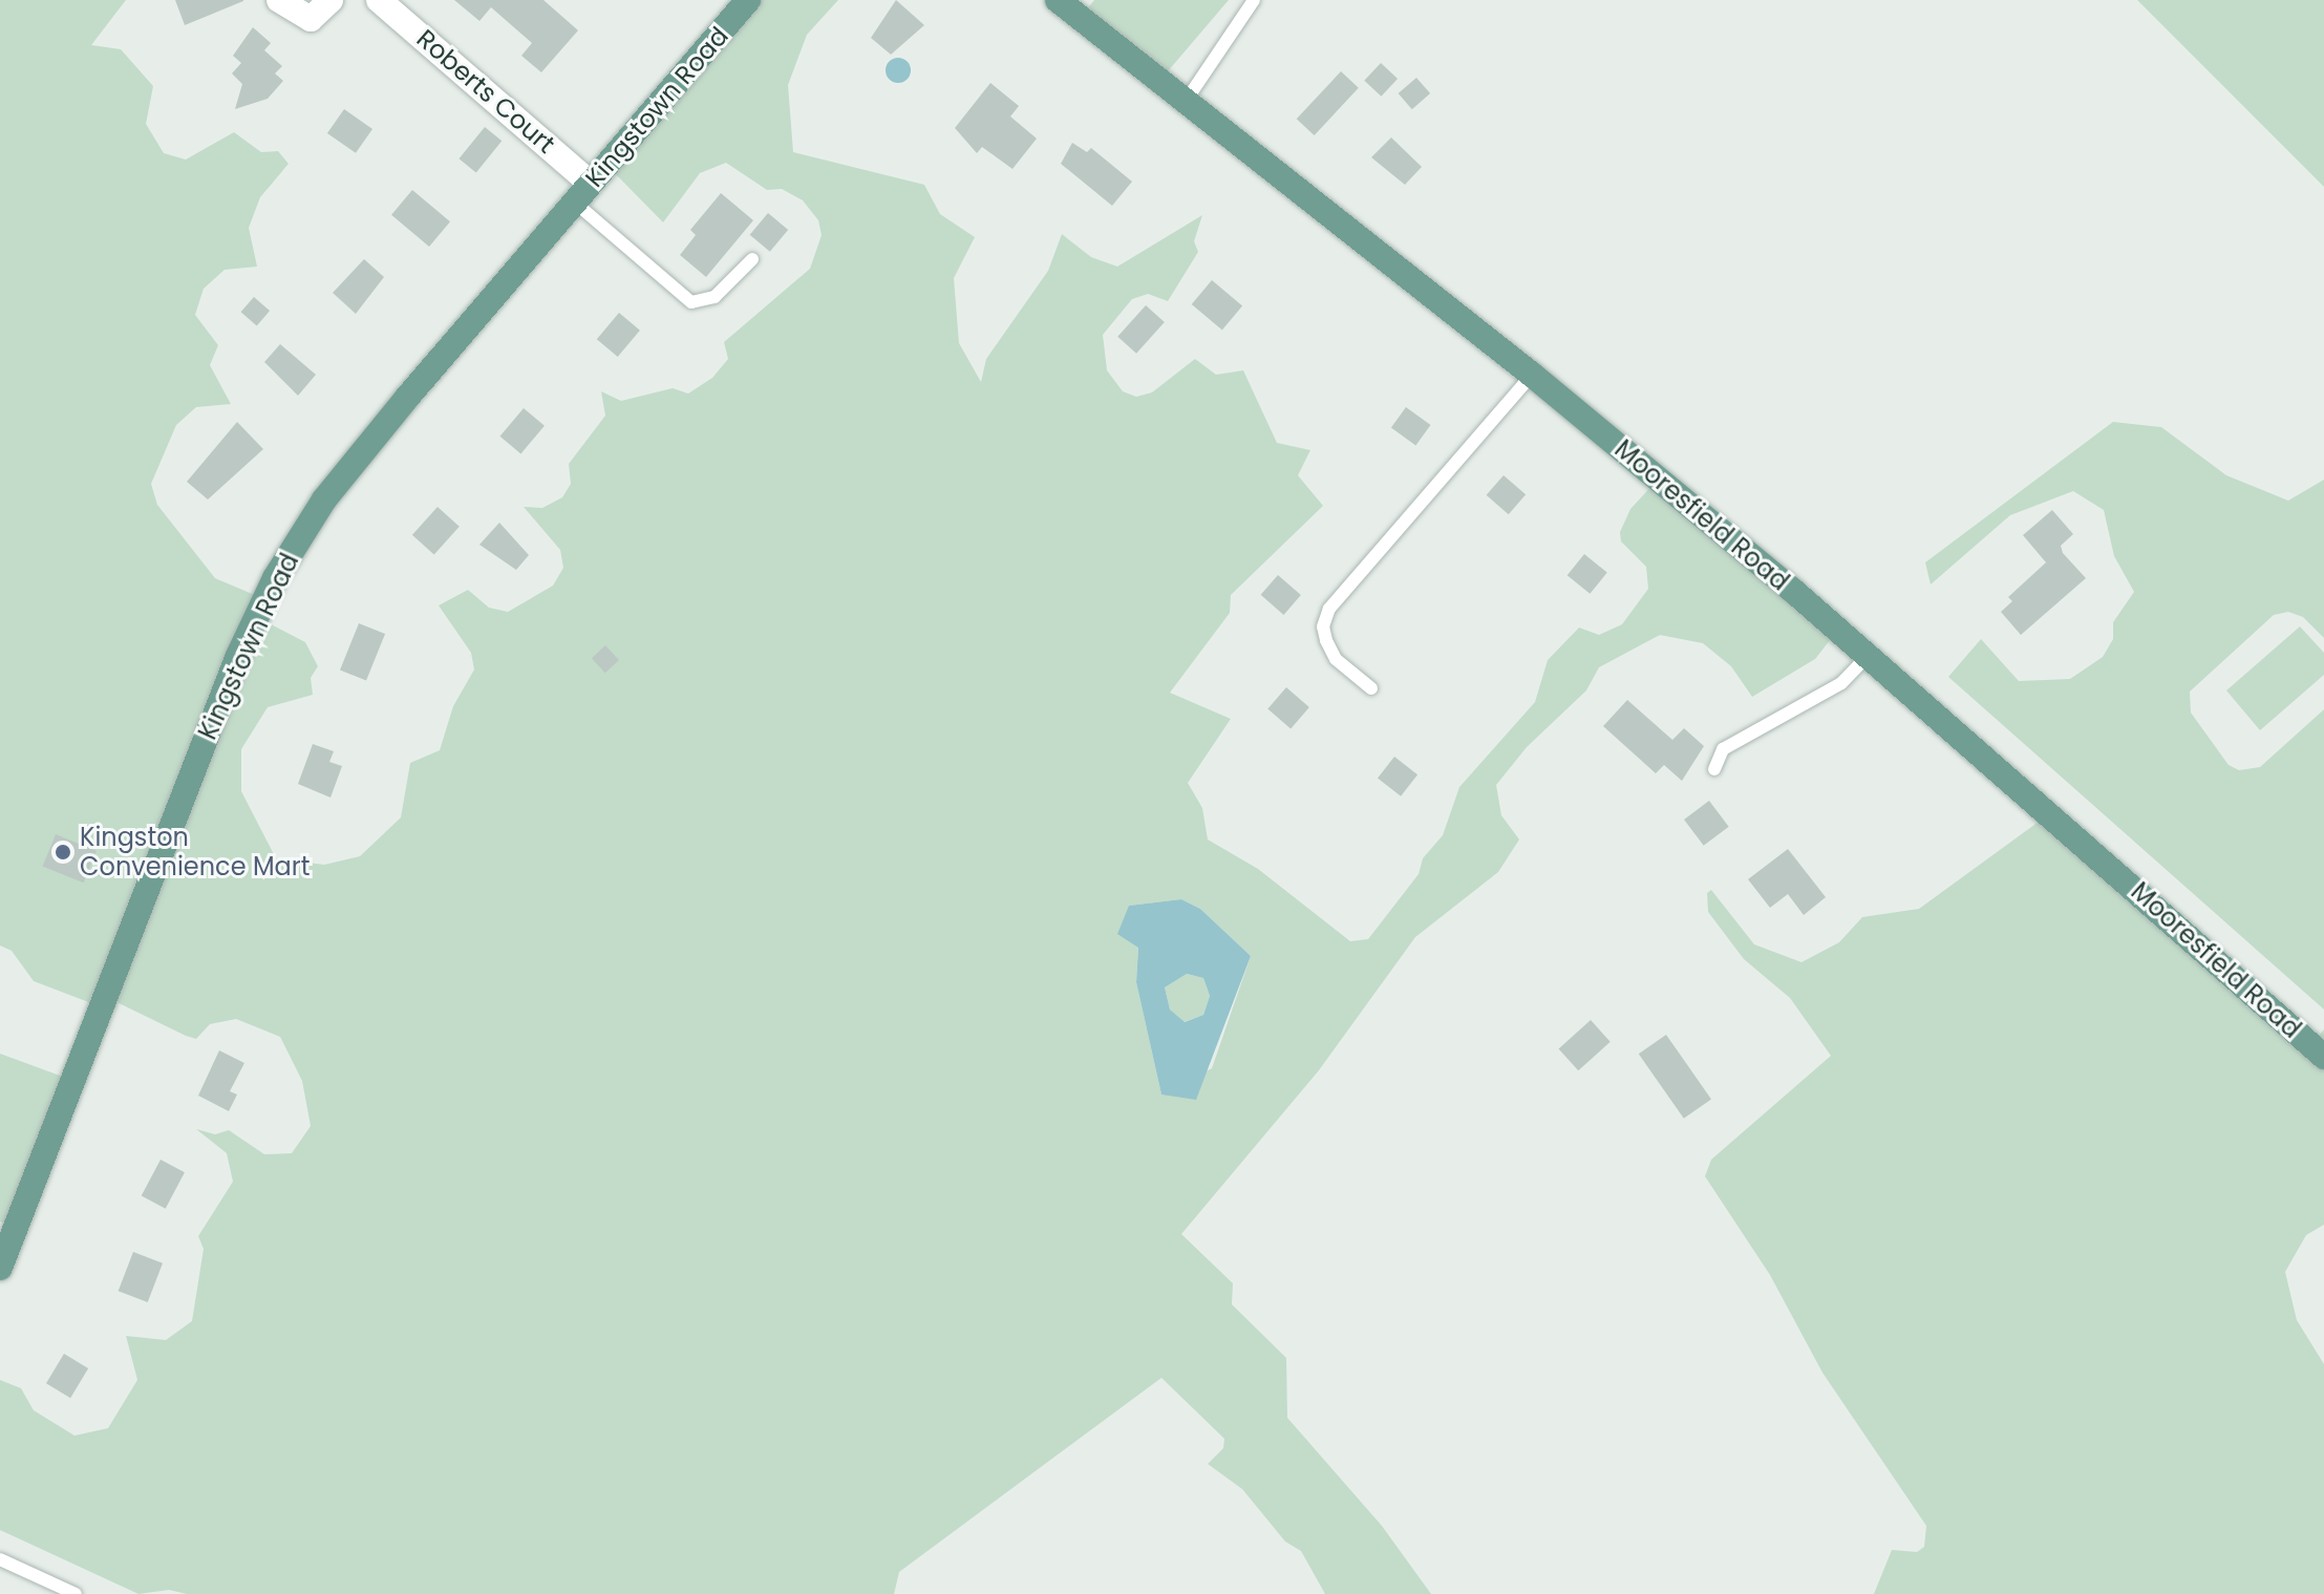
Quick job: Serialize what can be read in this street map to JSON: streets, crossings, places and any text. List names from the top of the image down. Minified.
{"streets":{"main road":["Kingstown Road","Mooresfield Road"],"street":["Roberts Court"]},"crossings":[["Roberts Court","Kingstown Road"]],"places":["Kingston Convenience Mart"]}
